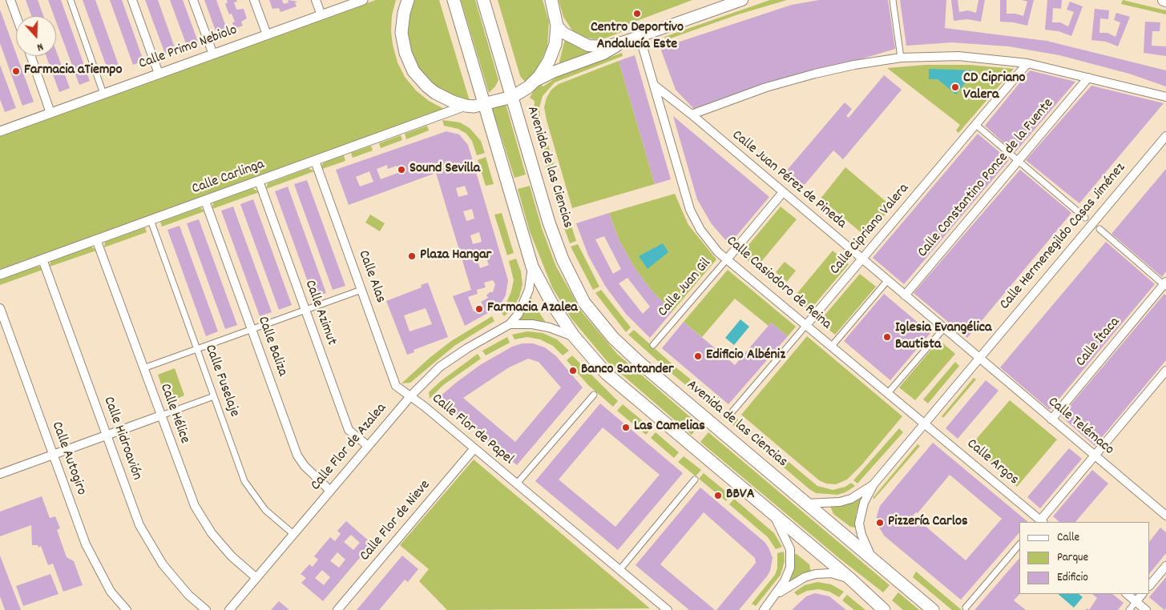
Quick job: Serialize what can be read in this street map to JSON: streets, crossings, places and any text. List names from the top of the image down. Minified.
{"streets":{"main road":["Avenida de las Ciencias"],"street":["Calle Primo Nebiolo","Calle Carlinga","Calle Constantino Ponce de la Fuente","Calle Juan Pérez de Pineda","Calle Cipriano Valera","Calle Hermenegildo Casas Jiménez","Calle Alas","Calle Casiodoro de Reina","Calle Juan Gil","Calle Azimut","Calle Ítaca","Calle Baliza","Calle Fuselaje","Calle Hélice","Calle Telémaco","Calle Flor de Papel","Calle Hidroavión","Calle Flor de Azalea","Calle Autogiro","Calle Argos","Calle Flor de Nieve"]},"crossings":[["Avenida de las Ciencias","Calle Carlinga"],["Avenida de las Ciencias","Calle Hermenegildo Casas Jiménez"],["Calle Carlinga","Calle Alas"],["Calle Carlinga","Calle Azimut"],["Calle Carlinga","Calle Baliza"],["Calle Carlinga","Calle Fuselaje"],["Calle Carlinga","Calle Hélice"],["Calle Carlinga","Calle Hidroavión"],["Calle Constantino Ponce de la Fuente","Calle Juan Pérez de Pineda"],["Calle Juan Pérez de Pineda","Calle Cipriano Valera"],["Calle Juan Pérez de Pineda","Calle Hermenegildo Casas Jiménez"],["Calle Juan Pérez de Pineda","Calle Casiodoro de Reina"],["Calle Juan Pérez de Pineda","Calle Juan Gil"],["Calle Juan Pérez de Pineda","Calle Telémaco"],["Calle Cipriano Valera","Calle Casiodoro de Reina"],["Calle Hermenegildo Casas Jiménez","Calle Casiodoro de Reina"],["Calle Hermenegildo Casas Jiménez","Calle Telémaco"],["Calle Hermenegildo Casas Jiménez","Calle Argos"],["Calle Alas","Calle Flor de Papel"],["Calle Alas","Calle Flor de Azalea"],["Calle Casiodoro de Reina","Calle Juan Gil"],["Calle Casiodoro de Reina","Calle Argos"],["Calle Azimut","Calle Flor de Azalea"],["Calle Ítaca","Calle Telémaco"],["Calle Baliza","Calle Flor de Azalea"],["Calle Fuselaje","Calle Flor de Azalea"],["Calle Hélice","Calle Flor de Azalea"],["Calle Flor de Papel","Calle Flor de Azalea"],["Calle Flor de Papel","Calle Flor de Nieve"]],"places":["Centro Deportivo Andalucía Este","Farmacia aTiempo","CD Cipriano Valera","Sound Sevilla","Plaza Hangar","Farmacia Azalea","Iglesia Evangélica Bautista","Edificio Albéniz","Banco Santander","Las Camelias","BBVA","Pizzería Carlos"],"legend":["Calle","Parque","Edificio"],"north":"bottom"}
